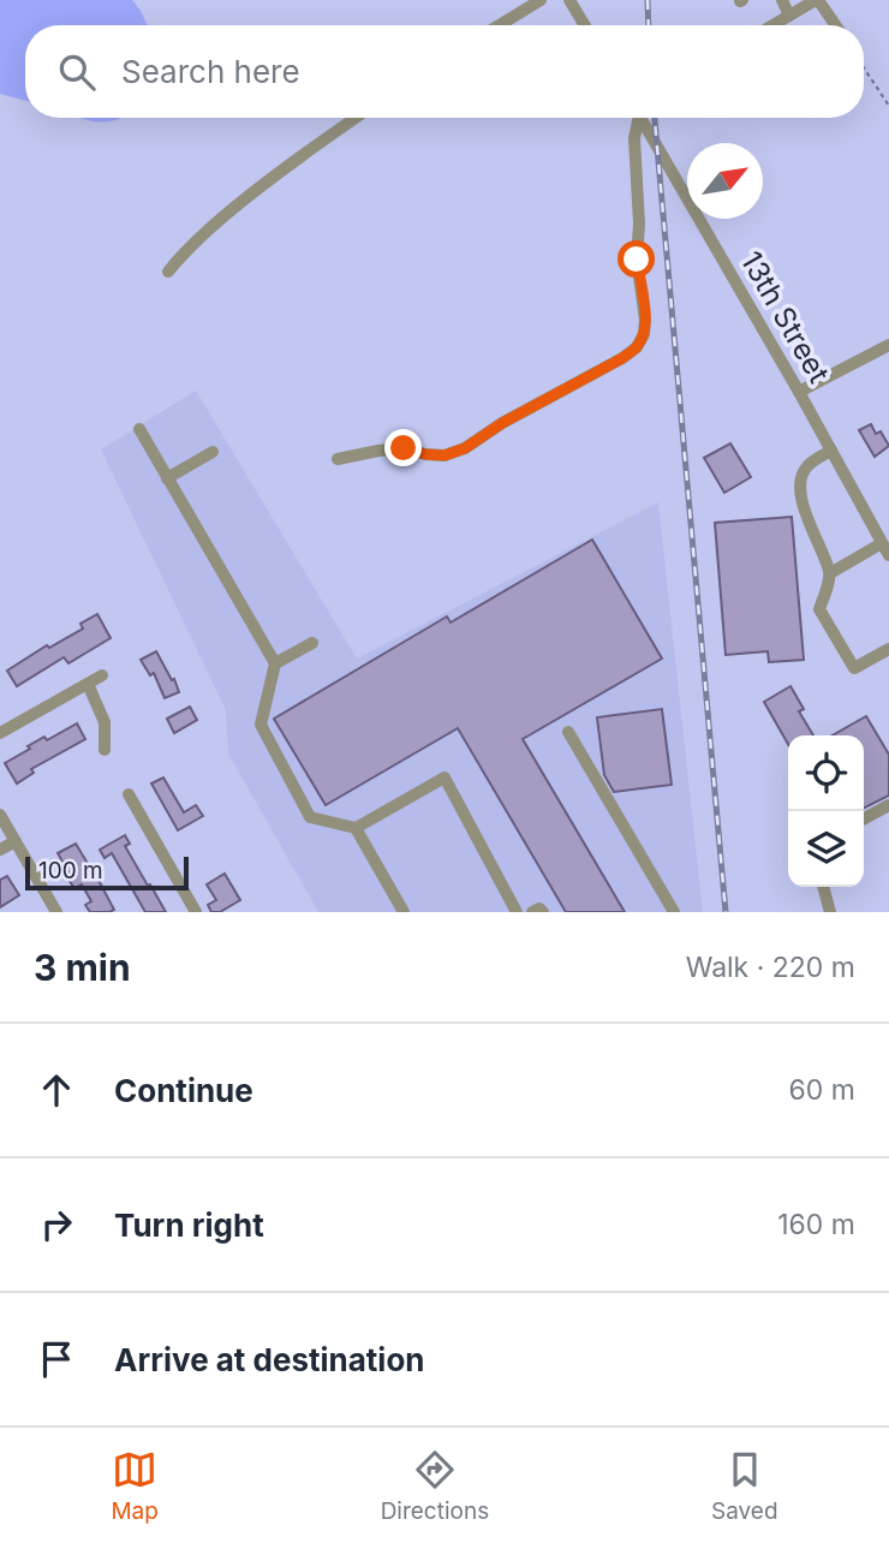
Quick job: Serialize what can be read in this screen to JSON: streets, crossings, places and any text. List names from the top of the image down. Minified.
{"streets":{"street":["13th Street"]},"scale_bar":"100 m","north":"top right","page":{"search":"Search here","scale":"100 m","heading":["3 min","Walk · 220 m"],"list":[["Continue","60 m"],["Turn right","160 m"],"Arrive at destination"],"nav":["Map","Directions","Saved"]}}
